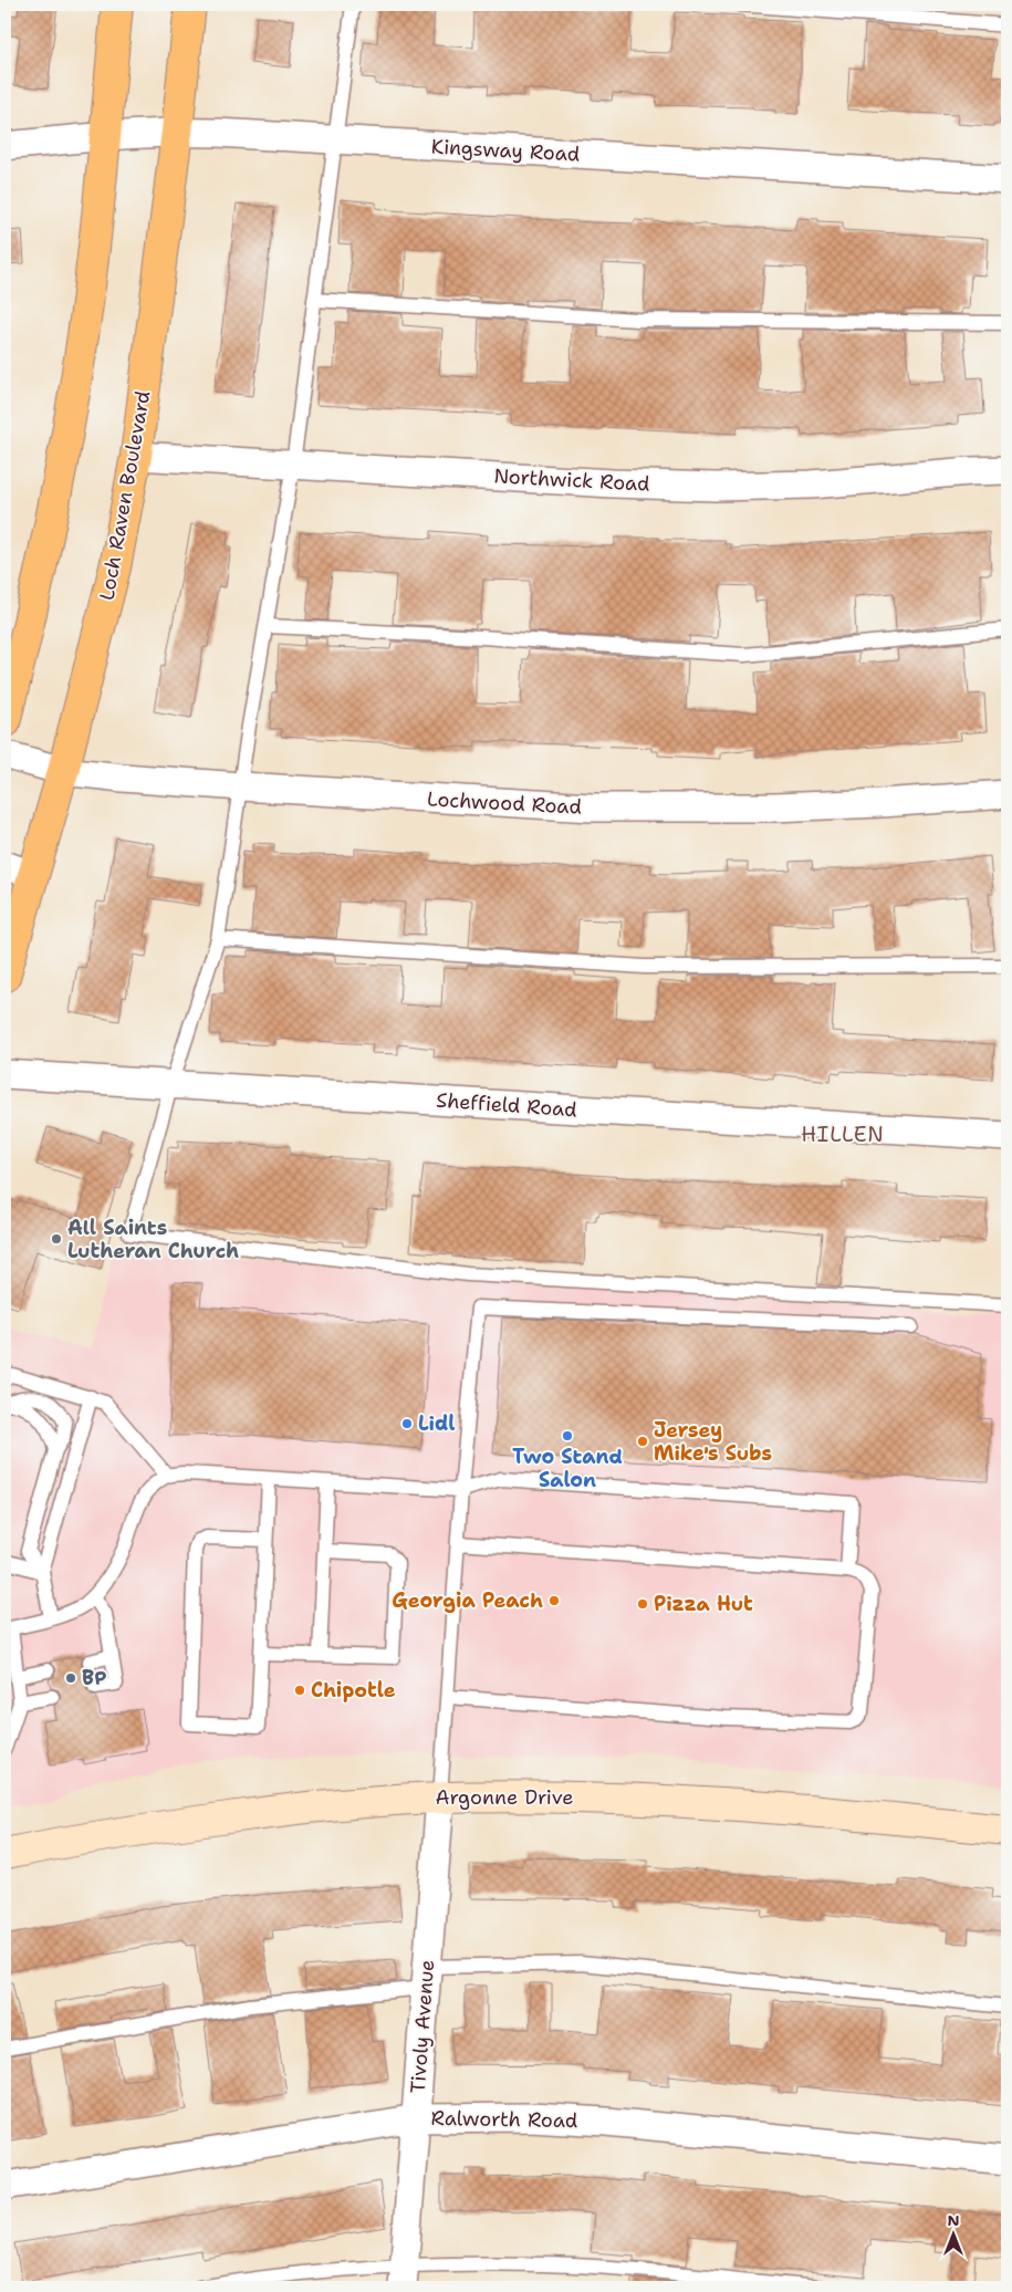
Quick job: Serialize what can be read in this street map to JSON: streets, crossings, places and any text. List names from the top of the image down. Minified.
{"streets":{"main road":["Loch Raven Boulevard","Argonne Drive"],"street":["Kingsway Road","Northwick Road","Lochwood Road","Sheffield Road","Tivoly Avenue","Ralworth Road"]},"crossings":[["Kingsway Road","Loch Raven Boulevard"],["Northwick Road","Loch Raven Boulevard"],["Loch Raven Boulevard","Lochwood Road"],["Argonne Drive","Tivoly Avenue"],["Tivoly Avenue","Ralworth Road"]],"districts":["HILLEN"],"places":["All Saints Lutheran Church","Lidl","Two Stand Salon","Jersey Mike's Subs","Georgia Peach","Pizza Hut","BP","Chipotle"],"north":"top"}
